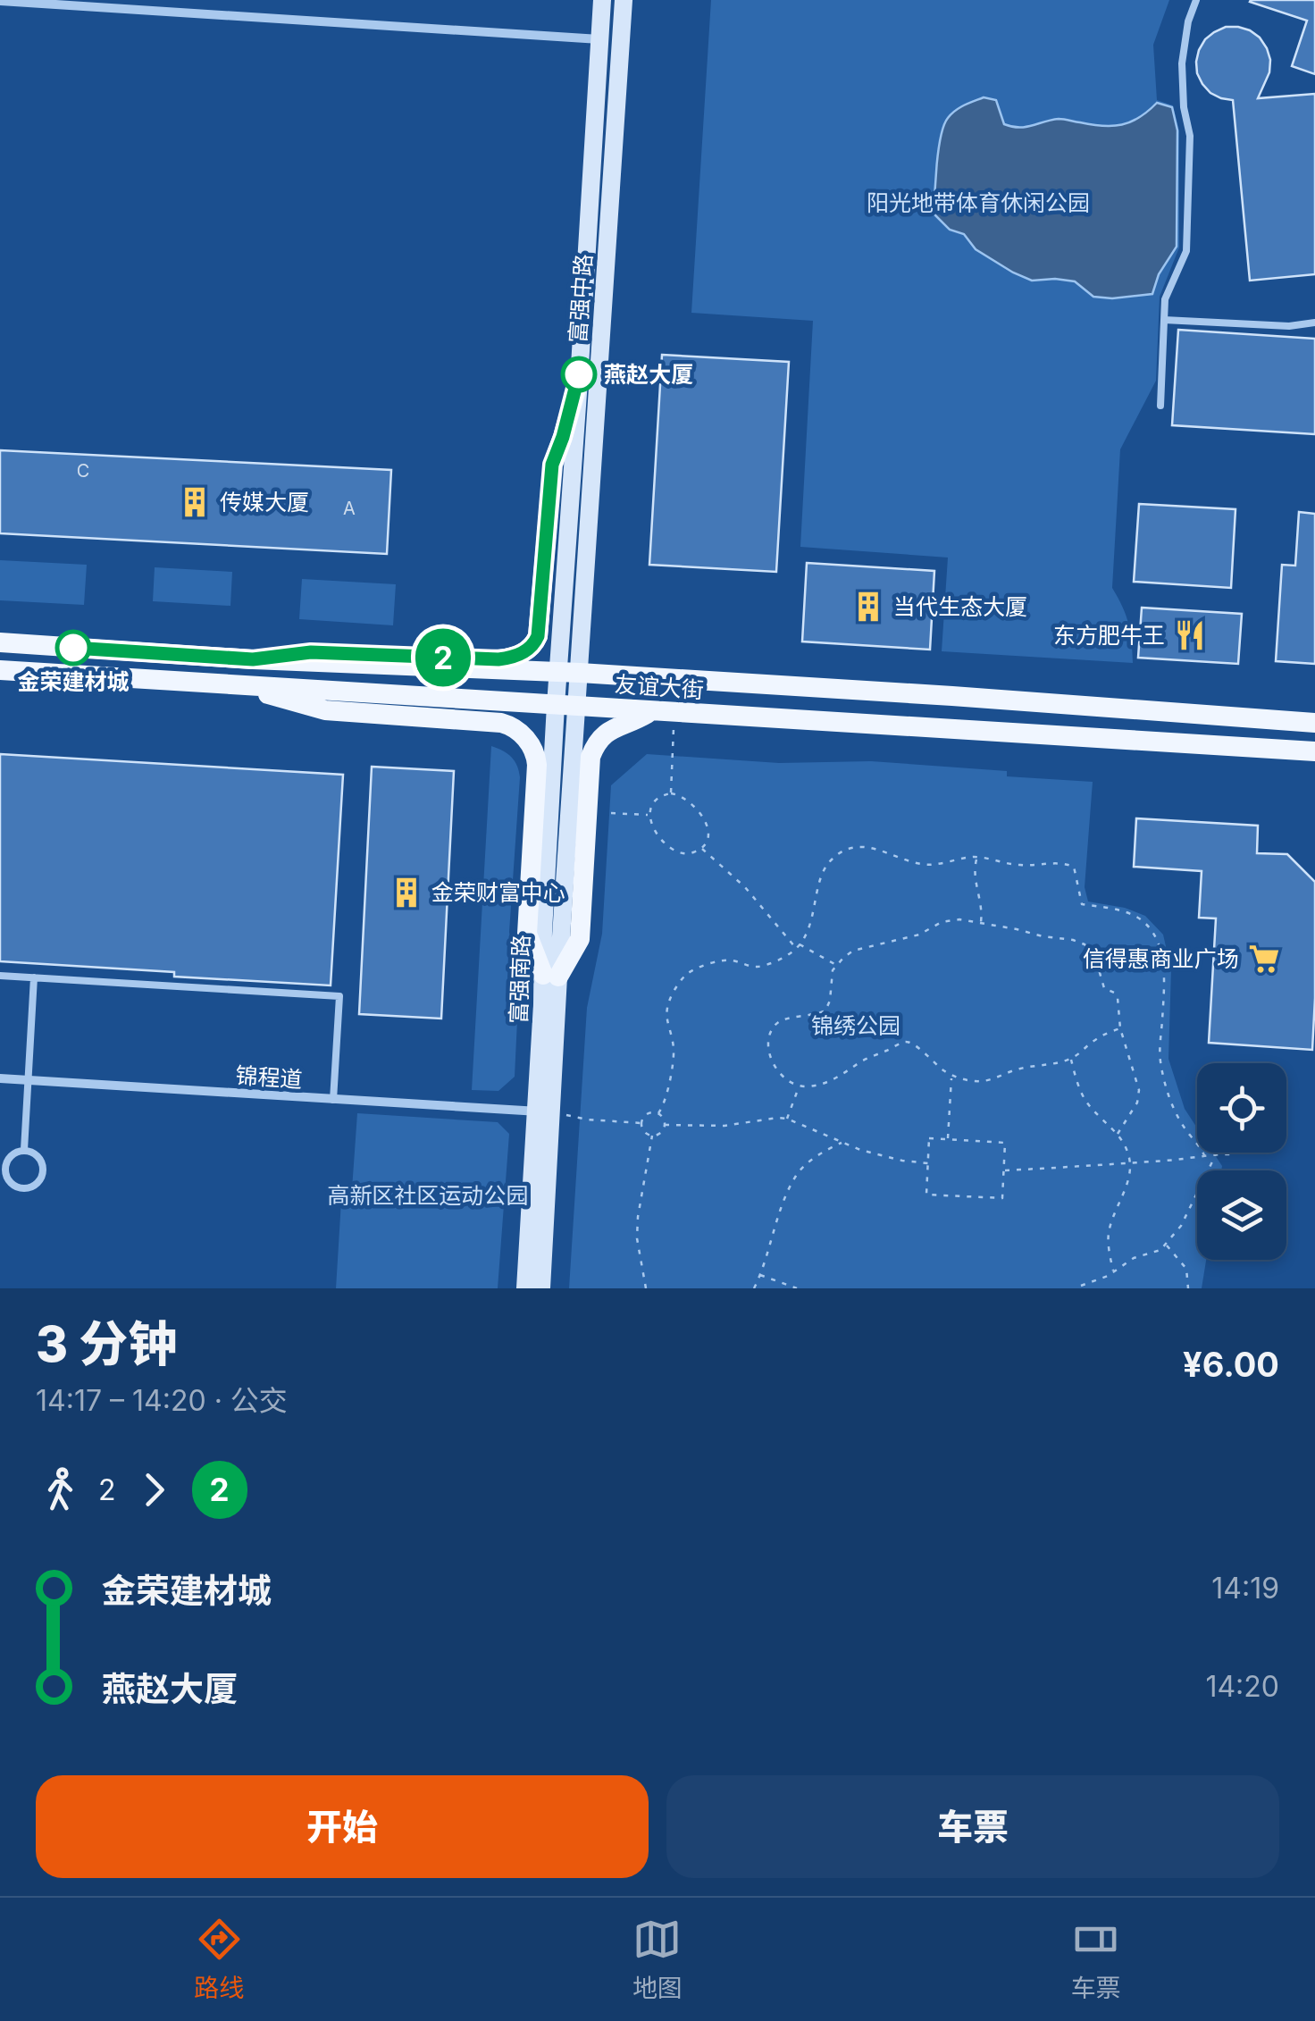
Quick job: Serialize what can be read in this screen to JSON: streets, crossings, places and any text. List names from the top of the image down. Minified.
{"streets":{"main road":["富强中路","友谊大街","富强南路"],"street":["锦程道"]},"crossings":[["富强中路","友谊大街"],["富强中路","富强南路"],["友谊大街","富强南路"],["富强南路","锦程道"]],"parks":["阳光地带体育休闲公园","锦绣公园","高新区社区运动公园"],"places":{"other":["燕赵大厦","金荣建材城"],"building":["传媒大厦","当代生态大厦","金荣财富中心"],"restaurant":["东方肥牛王"],"supermarket":["信得惠商业广场"]},"lines":["bus line 2"],"house_numbers":["C","A"],"page":{"on_map":"2","heading":["3 分钟","14:17 – 14:20 · 公交","¥6.00"],"legs":["2","2"],"list":[{"name":"金荣建材城","value":"14:19"},{"name":"燕赵大厦","value":"14:20"}],"buttons":["开始","车票"],"tabs":["路线","地图","车票"]}}
